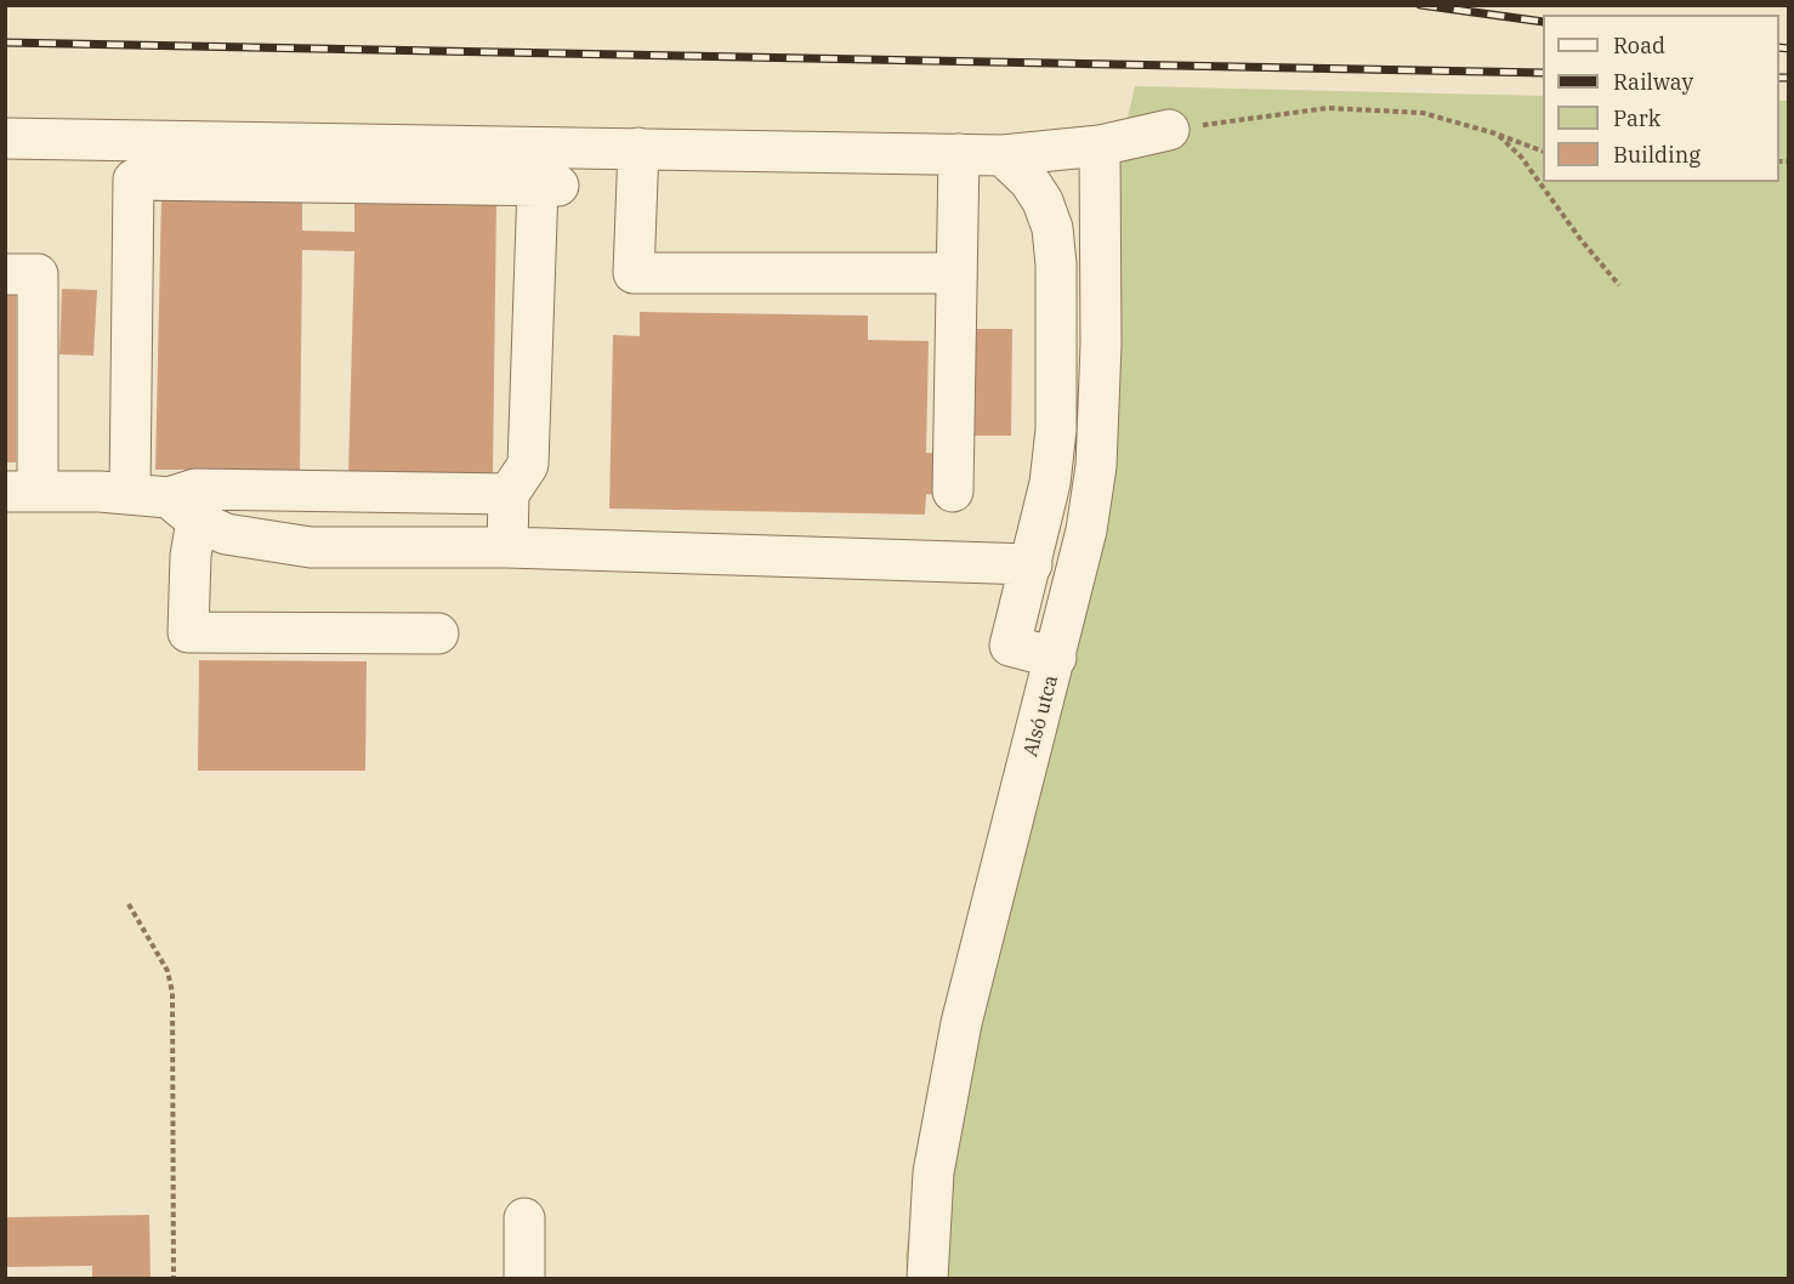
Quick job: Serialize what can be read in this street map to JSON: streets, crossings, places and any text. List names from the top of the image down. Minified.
{"streets":{"street":["Alsó utca"]},"legend":["Road","Railway","Park","Building"]}
